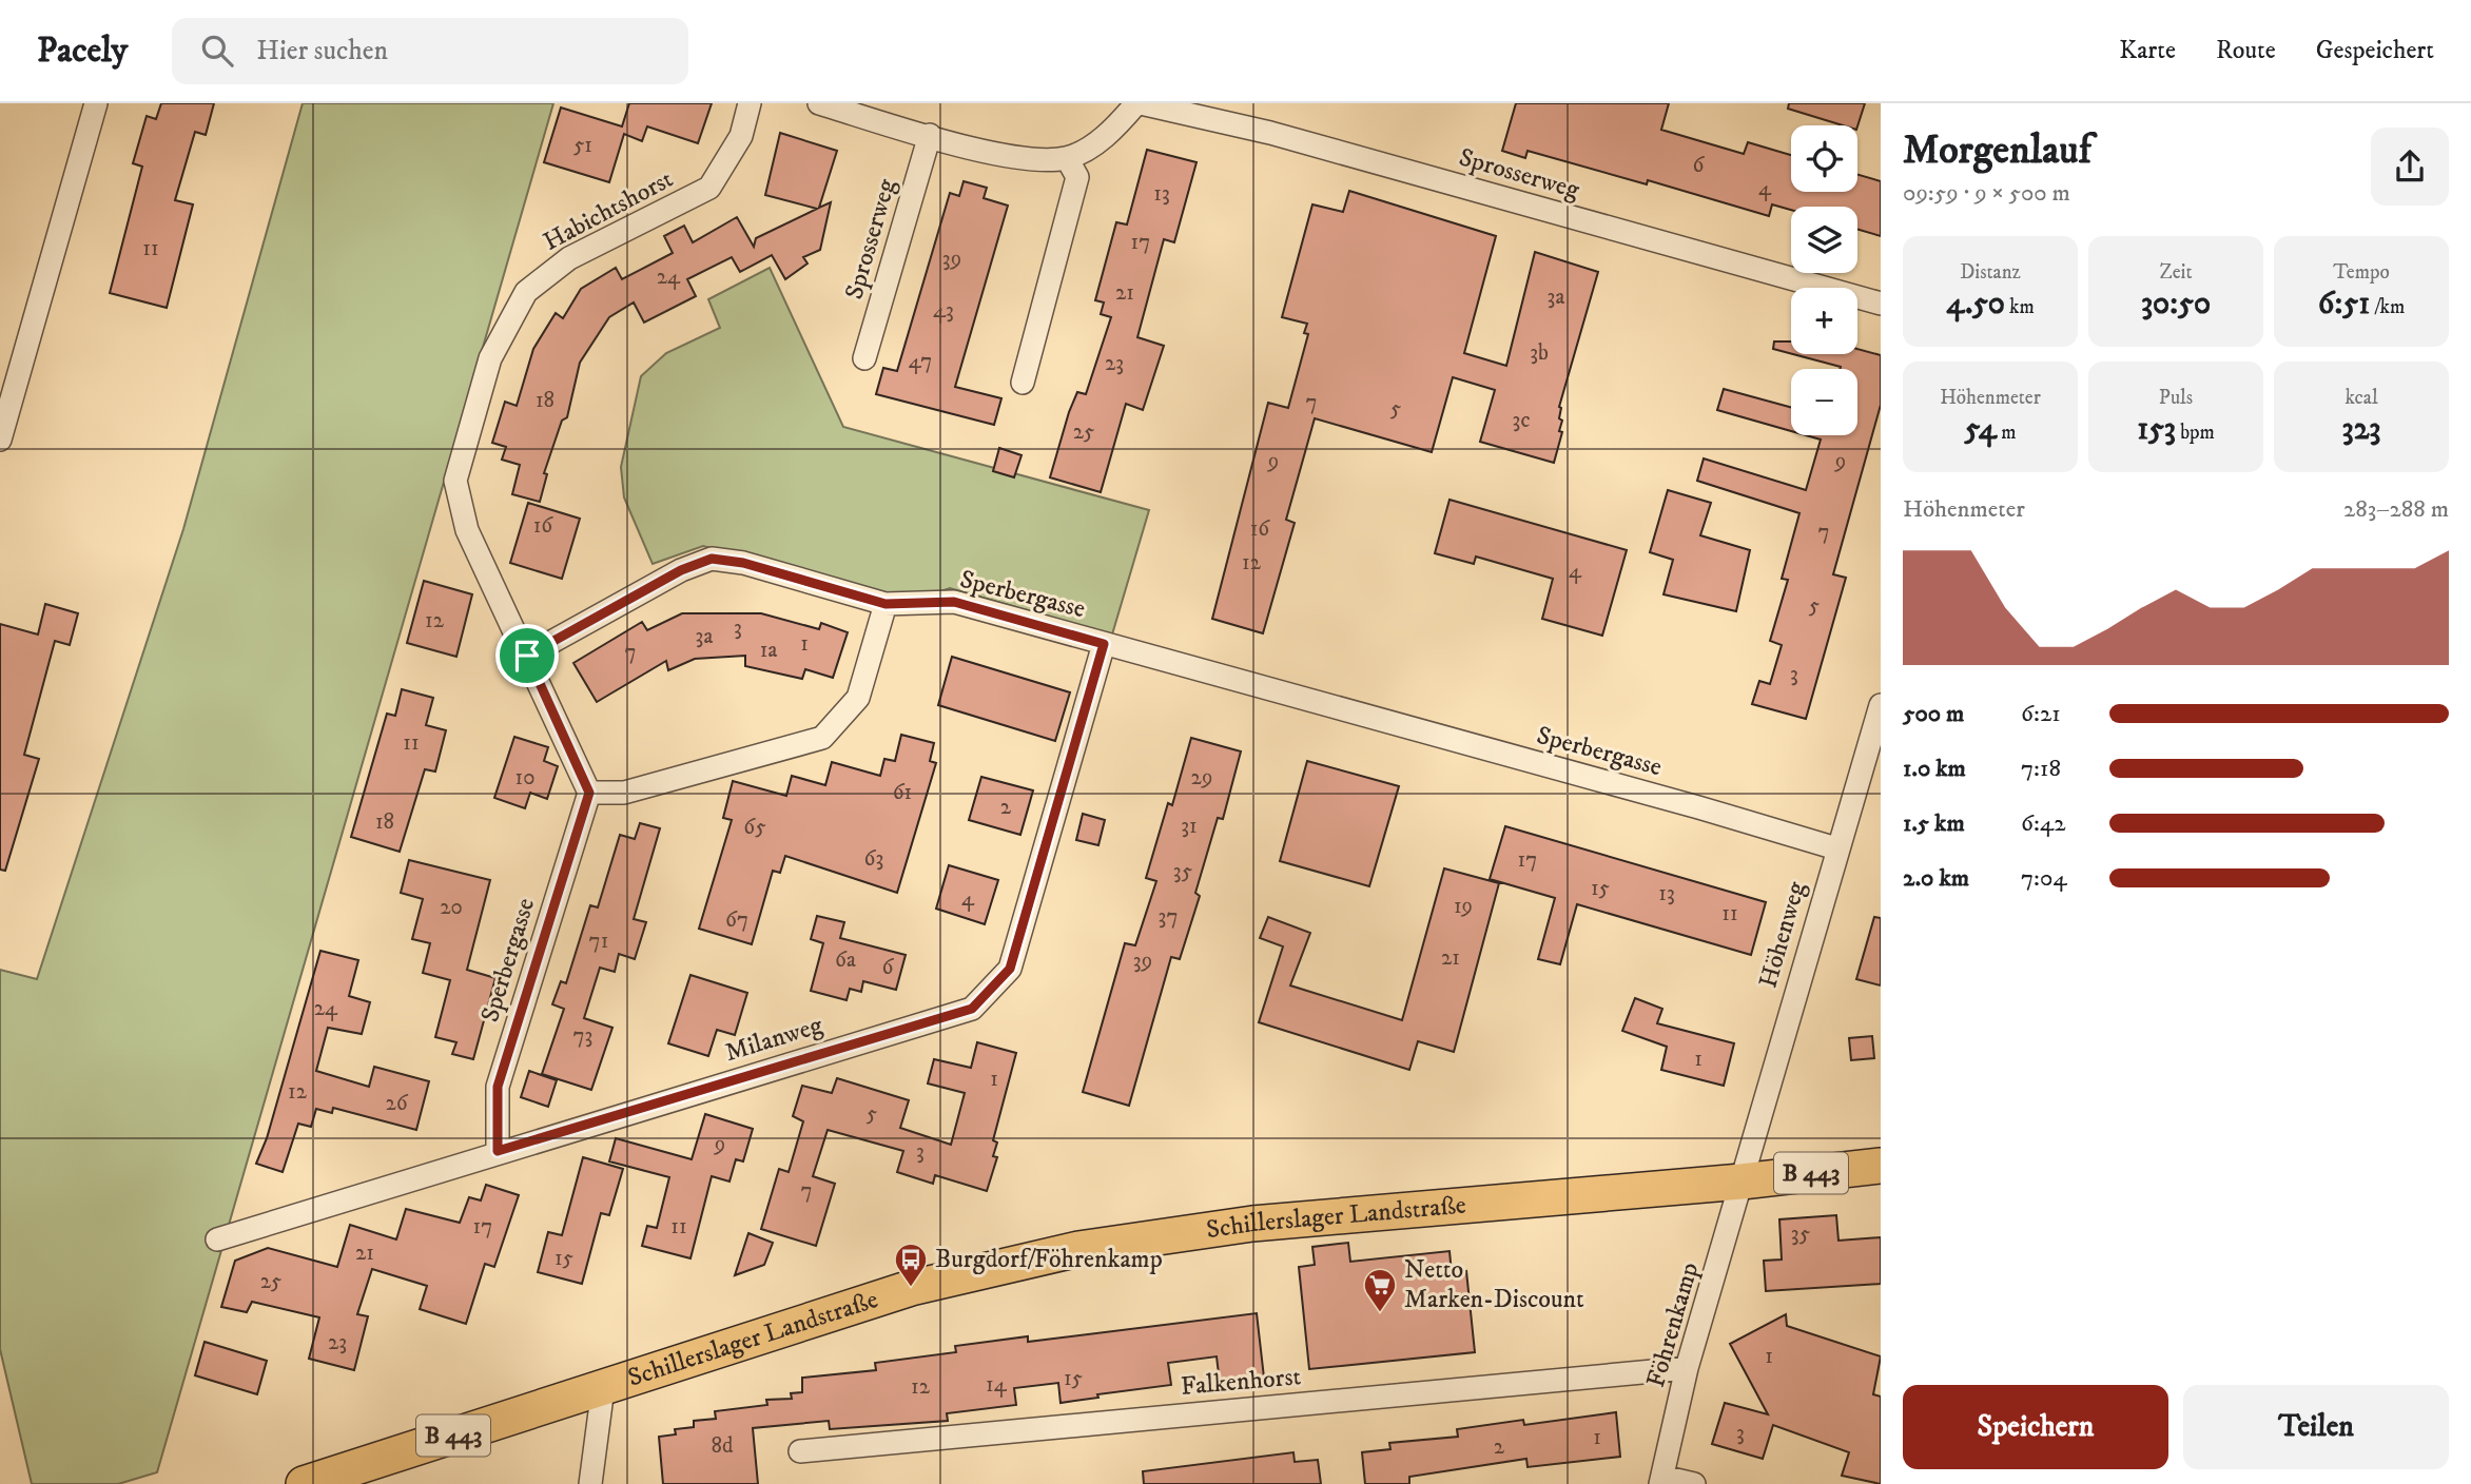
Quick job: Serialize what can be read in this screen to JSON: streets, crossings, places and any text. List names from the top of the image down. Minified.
{"streets":{"main road":["B 443","Schillerslager Landstraße"],"street":["Sprosserweg","Habichtshorst","Sperbergasse","Höhenweg","Milanweg","Föhrenkamp","Falkenhorst"]},"crossings":[["Habichtshorst","Sperbergasse"],["Sperbergasse","Höhenweg"],["Sperbergasse","Milanweg"],["Höhenweg","B 443"],["Höhenweg","Schillerslager Landstraße"],["Höhenweg","Föhrenkamp"],["B 443","Schillerslager Landstraße"],["B 443","Föhrenkamp"],["Schillerslager Landstraße","Föhrenkamp"],["Föhrenkamp","Falkenhorst"]],"places":{"bus stop":["Burgdorf/Föhrenkamp"],"supermarket":["Netto Marken-Discount"]},"house_numbers":["51","6","4","13","17","11","39","24","21","3a","43","3b","47","23","18","7","5","3c","25","9","9","16","16","7","12","4","5","12","3","3a","1","1a","7","3","11","10","29","61","2","18","31","65","63","17","35","15","13","4","19","20","11","37","67","71","21","6a","39","6","24","73","1","1","12","26","5","9","3","7","17","11","35","21","15","25","23","1","15","14","12","3","1","8d","2"],"page":{"header":"Pacely","search":"Hier suchen","nav":["Karte","Route","Gespeichert"],"heading":["Morgenlauf","09:59 · 9 × 500 m"],"map_buttons":["+","−"],"stats":[["Distanz","4.50 km"],["Zeit","30:50"],["Tempo","6:51 /km"],["Höhenmeter","54 m"],["Puls","153 bpm"],["kcal","323"]],"chart":["Höhenmeter","283–288 m"],"list":[{"name":"500 m","note":"6:21"},{"name":"1.0 km","note":"7:18"},{"name":"1.5 km","note":"6:42"},{"name":"2.0 km","note":"7:04"}],"buttons":["Speichern","Teilen"]}}
